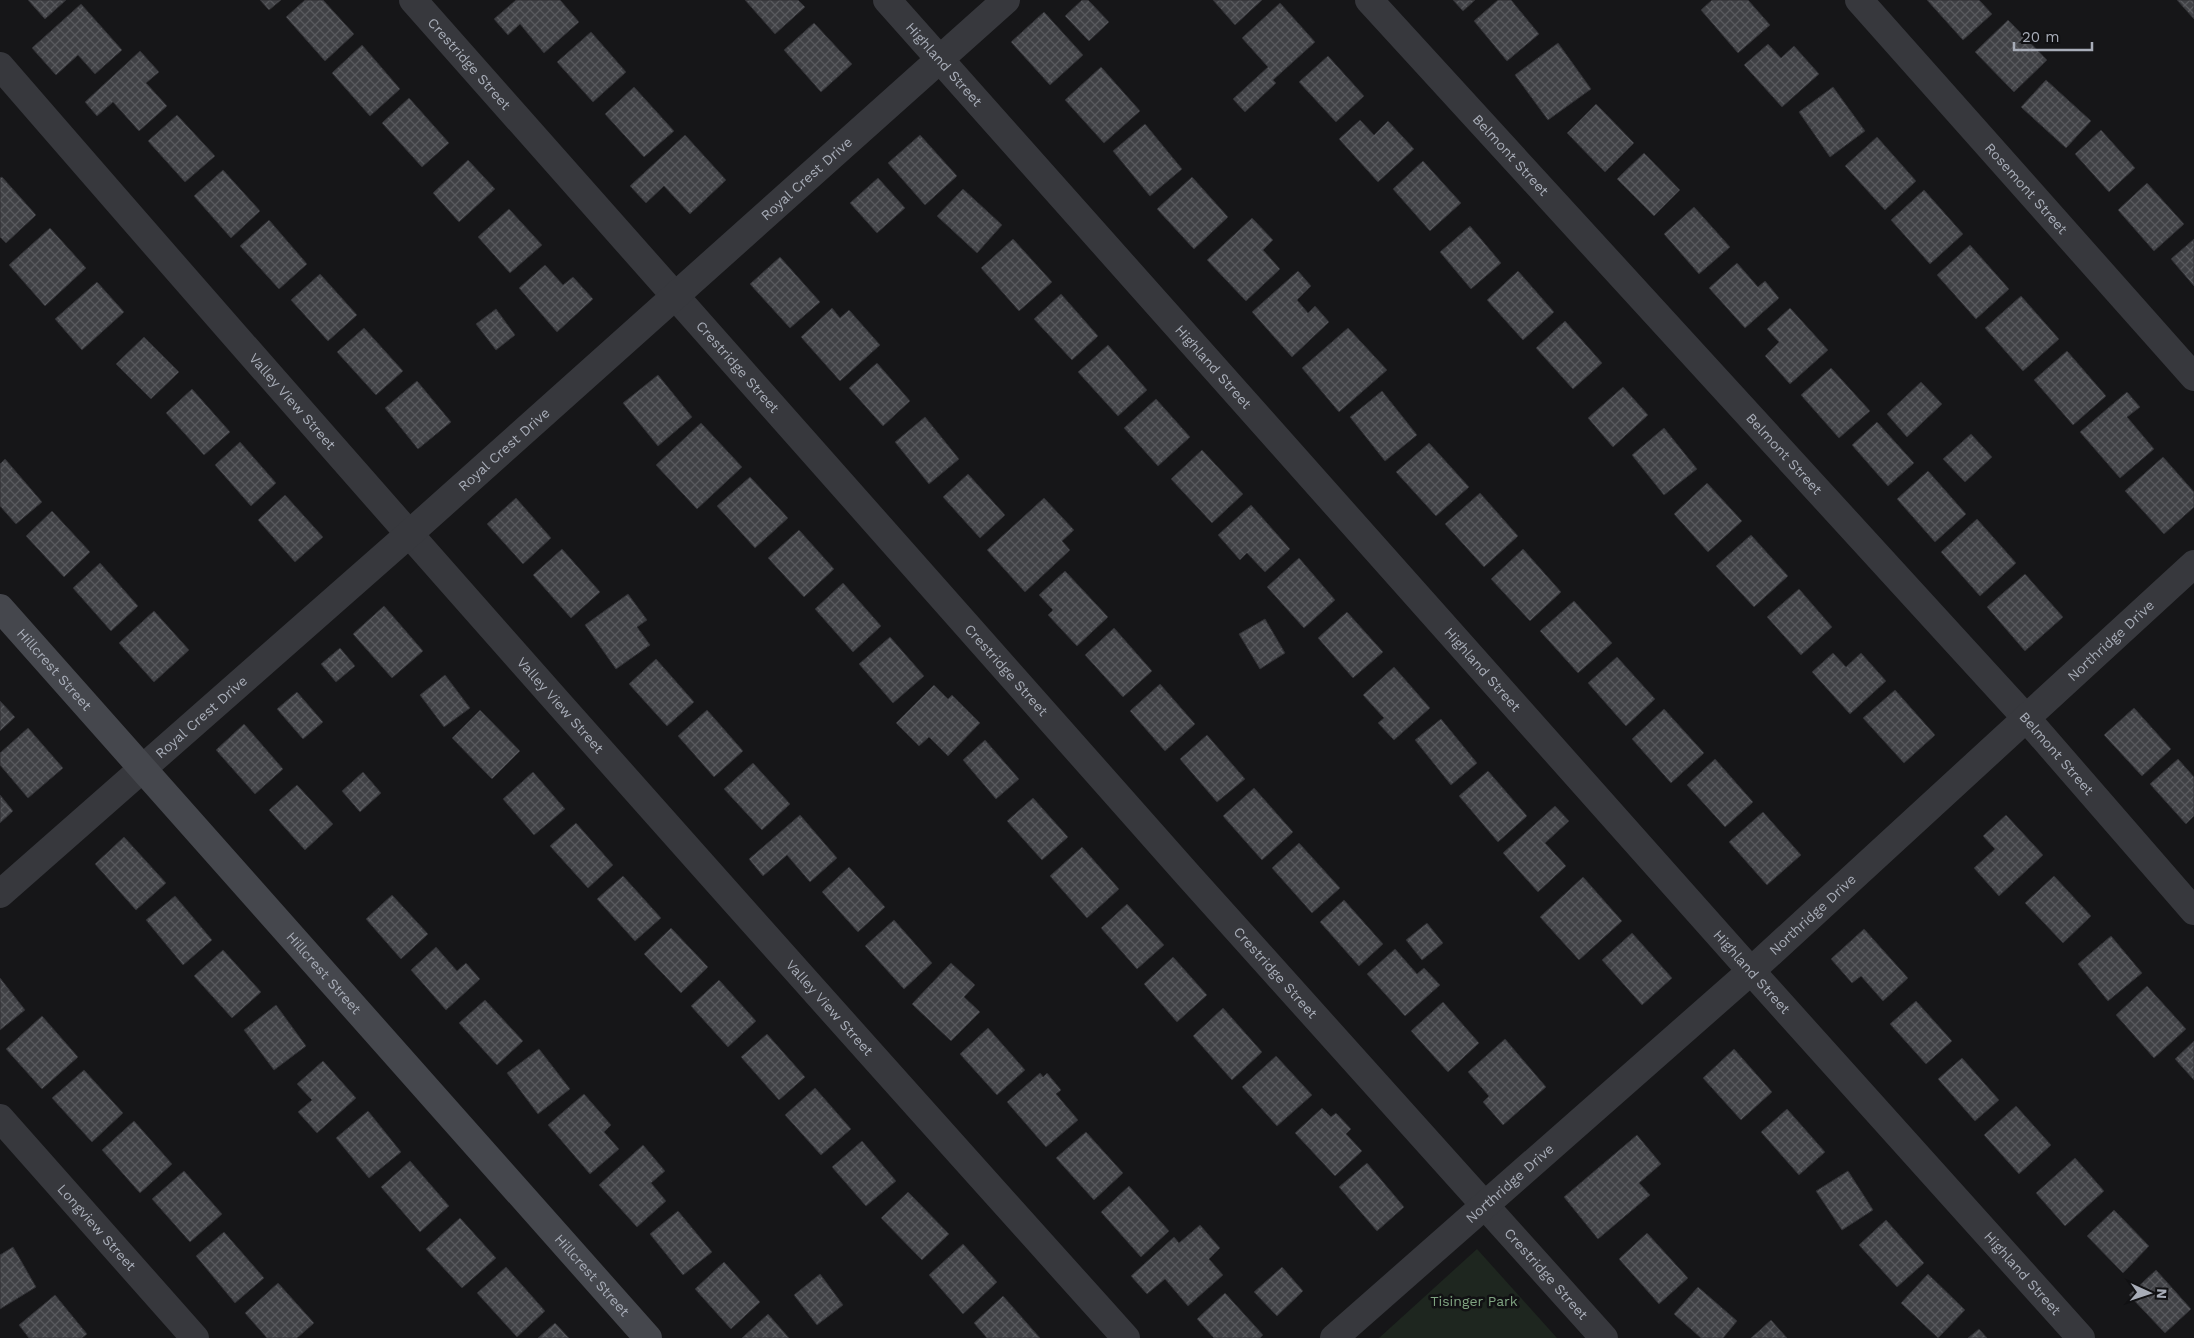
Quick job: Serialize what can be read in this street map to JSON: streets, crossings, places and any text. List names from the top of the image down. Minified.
{"streets":{"street":["Crestridge Street","Highland Street","Belmont Street","Royal Crest Drive","Rosemont Street","Valley View Street","Northridge Drive","Hillcrest Street","Longview Street"]},"crossings":[["Crestridge Street","Royal Crest Drive"],["Crestridge Street","Northridge Drive"],["Highland Street","Royal Crest Drive"],["Highland Street","Northridge Drive"],["Belmont Street","Northridge Drive"],["Royal Crest Drive","Valley View Street"],["Royal Crest Drive","Hillcrest Street"]],"parks":["Tisinger Park"],"scale_bar":"20 m","north":"right"}
